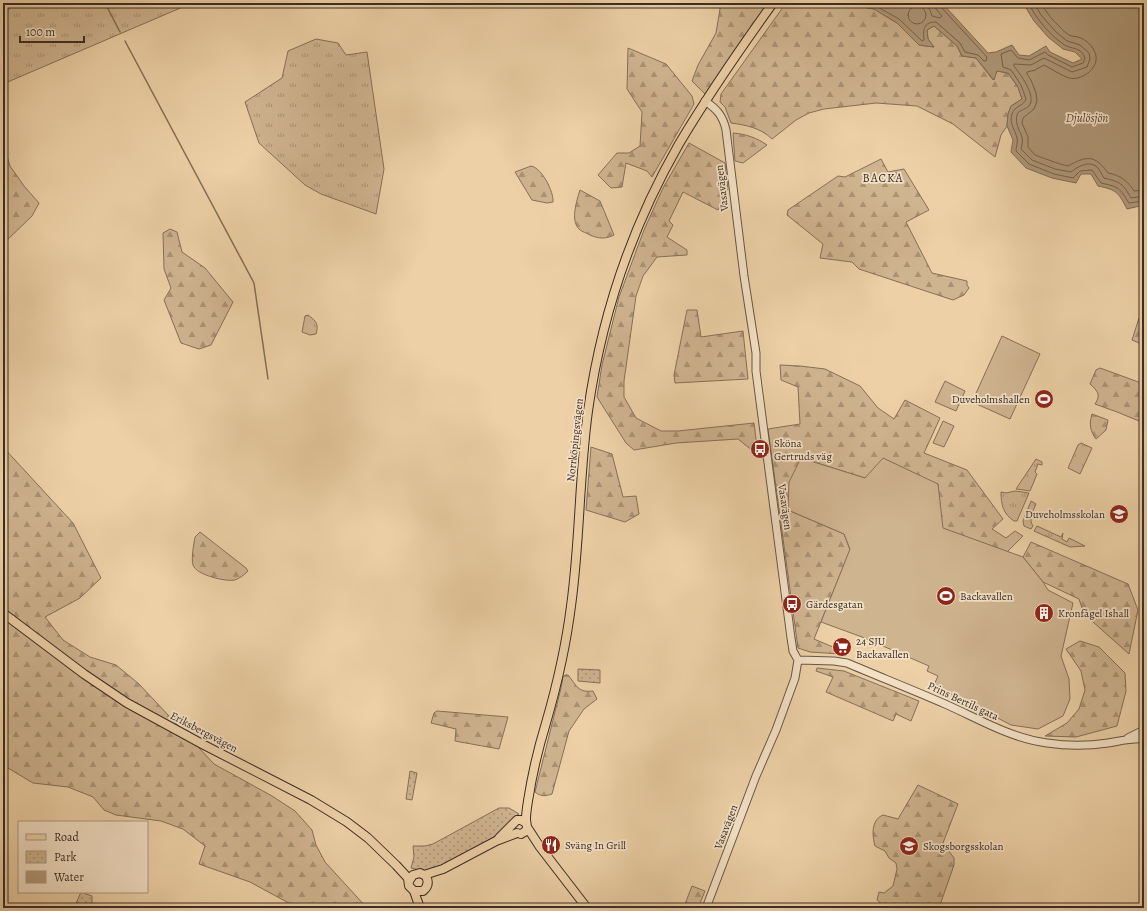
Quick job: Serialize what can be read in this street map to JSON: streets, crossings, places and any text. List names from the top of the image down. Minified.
{"streets":{"main road":["Norrköpingsvägen","Eriksbergsvägen"],"street":["Vasavägen","Prins Bertils gata"]},"crossings":[["Vasavägen","Norrköpingsvägen"],["Vasavägen","Prins Bertils gata"]],"districts":["BACKA"],"water":["Djulösjön"],"places":{"sports":["Duveholmshallen","Backavallen"],"bus stop":["Sköna Gertruds väg","Gärdesgatan"],"school or university":["Duveholmsskolan","Skogsborgsskolan"],"building":["Kronfågel Ishall"],"supermarket":["24 SJU Backavallen"],"restaurant":["Sväng In Grill"]},"legend":["Road","Park","Water"],"scale_bar":"100 m"}
